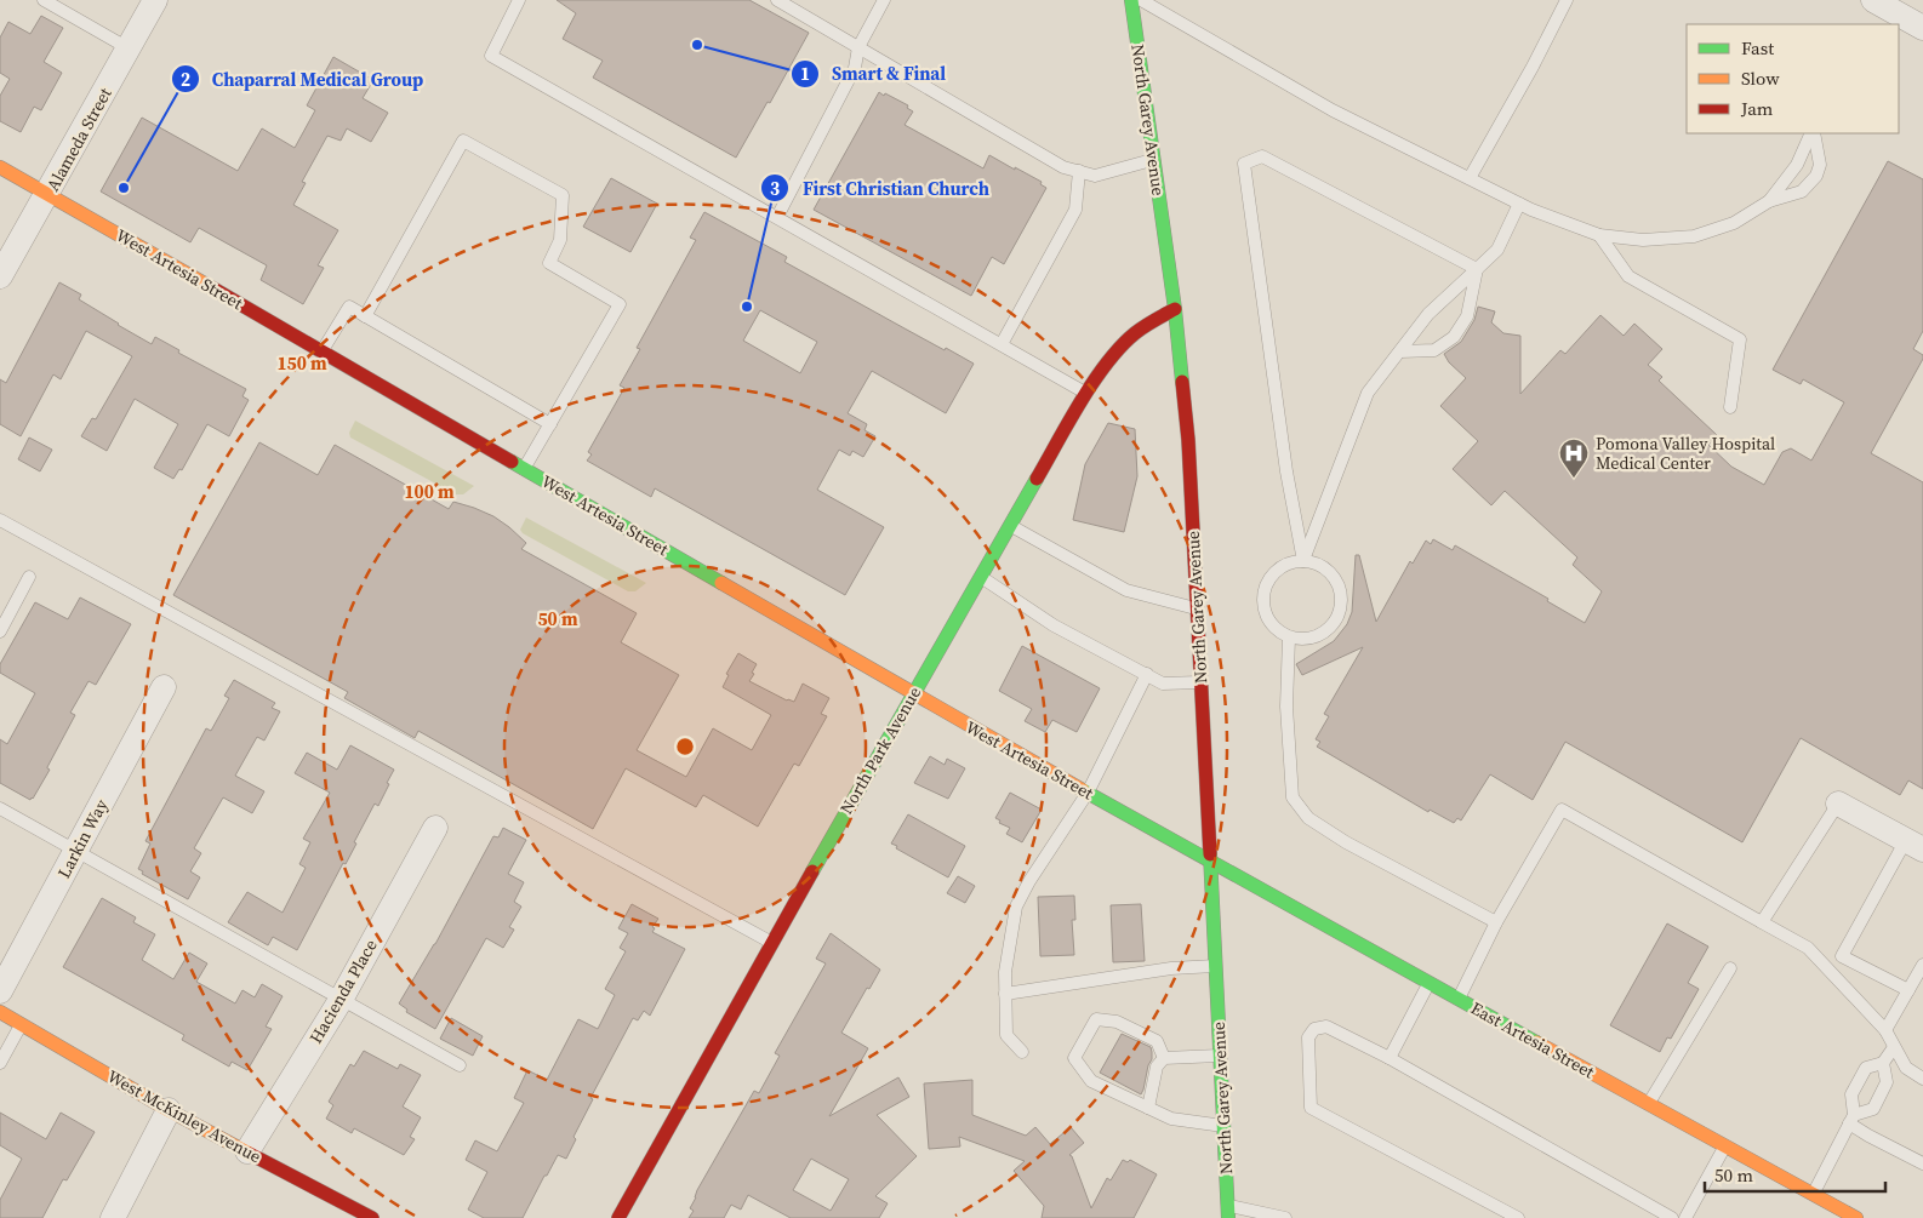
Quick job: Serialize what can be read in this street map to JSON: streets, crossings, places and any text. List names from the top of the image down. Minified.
{"streets":{"street":["North Garey Avenue","Alameda Street","West Artesia Street","North Park Avenue","Larkin Way","Hacienda Place","East Artesia Street","West McKinley Avenue"]},"crossings":[["North Garey Avenue","West Artesia Street"],["North Garey Avenue","North Park Avenue"],["North Garey Avenue","East Artesia Street"],["Alameda Street","West Artesia Street"],["West Artesia Street","North Park Avenue"],["West Artesia Street","East Artesia Street"],["Hacienda Place","West McKinley Avenue"]],"places":{"other":["Smart & Final","Chaparral Medical Group","First Christian Church"],"hospital":["Pomona Valley Hospital Medical Center"]},"legend":["Fast","Slow","Jam"],"scale_bar":"50 m","rings":["150 m","100 m","50 m"]}
